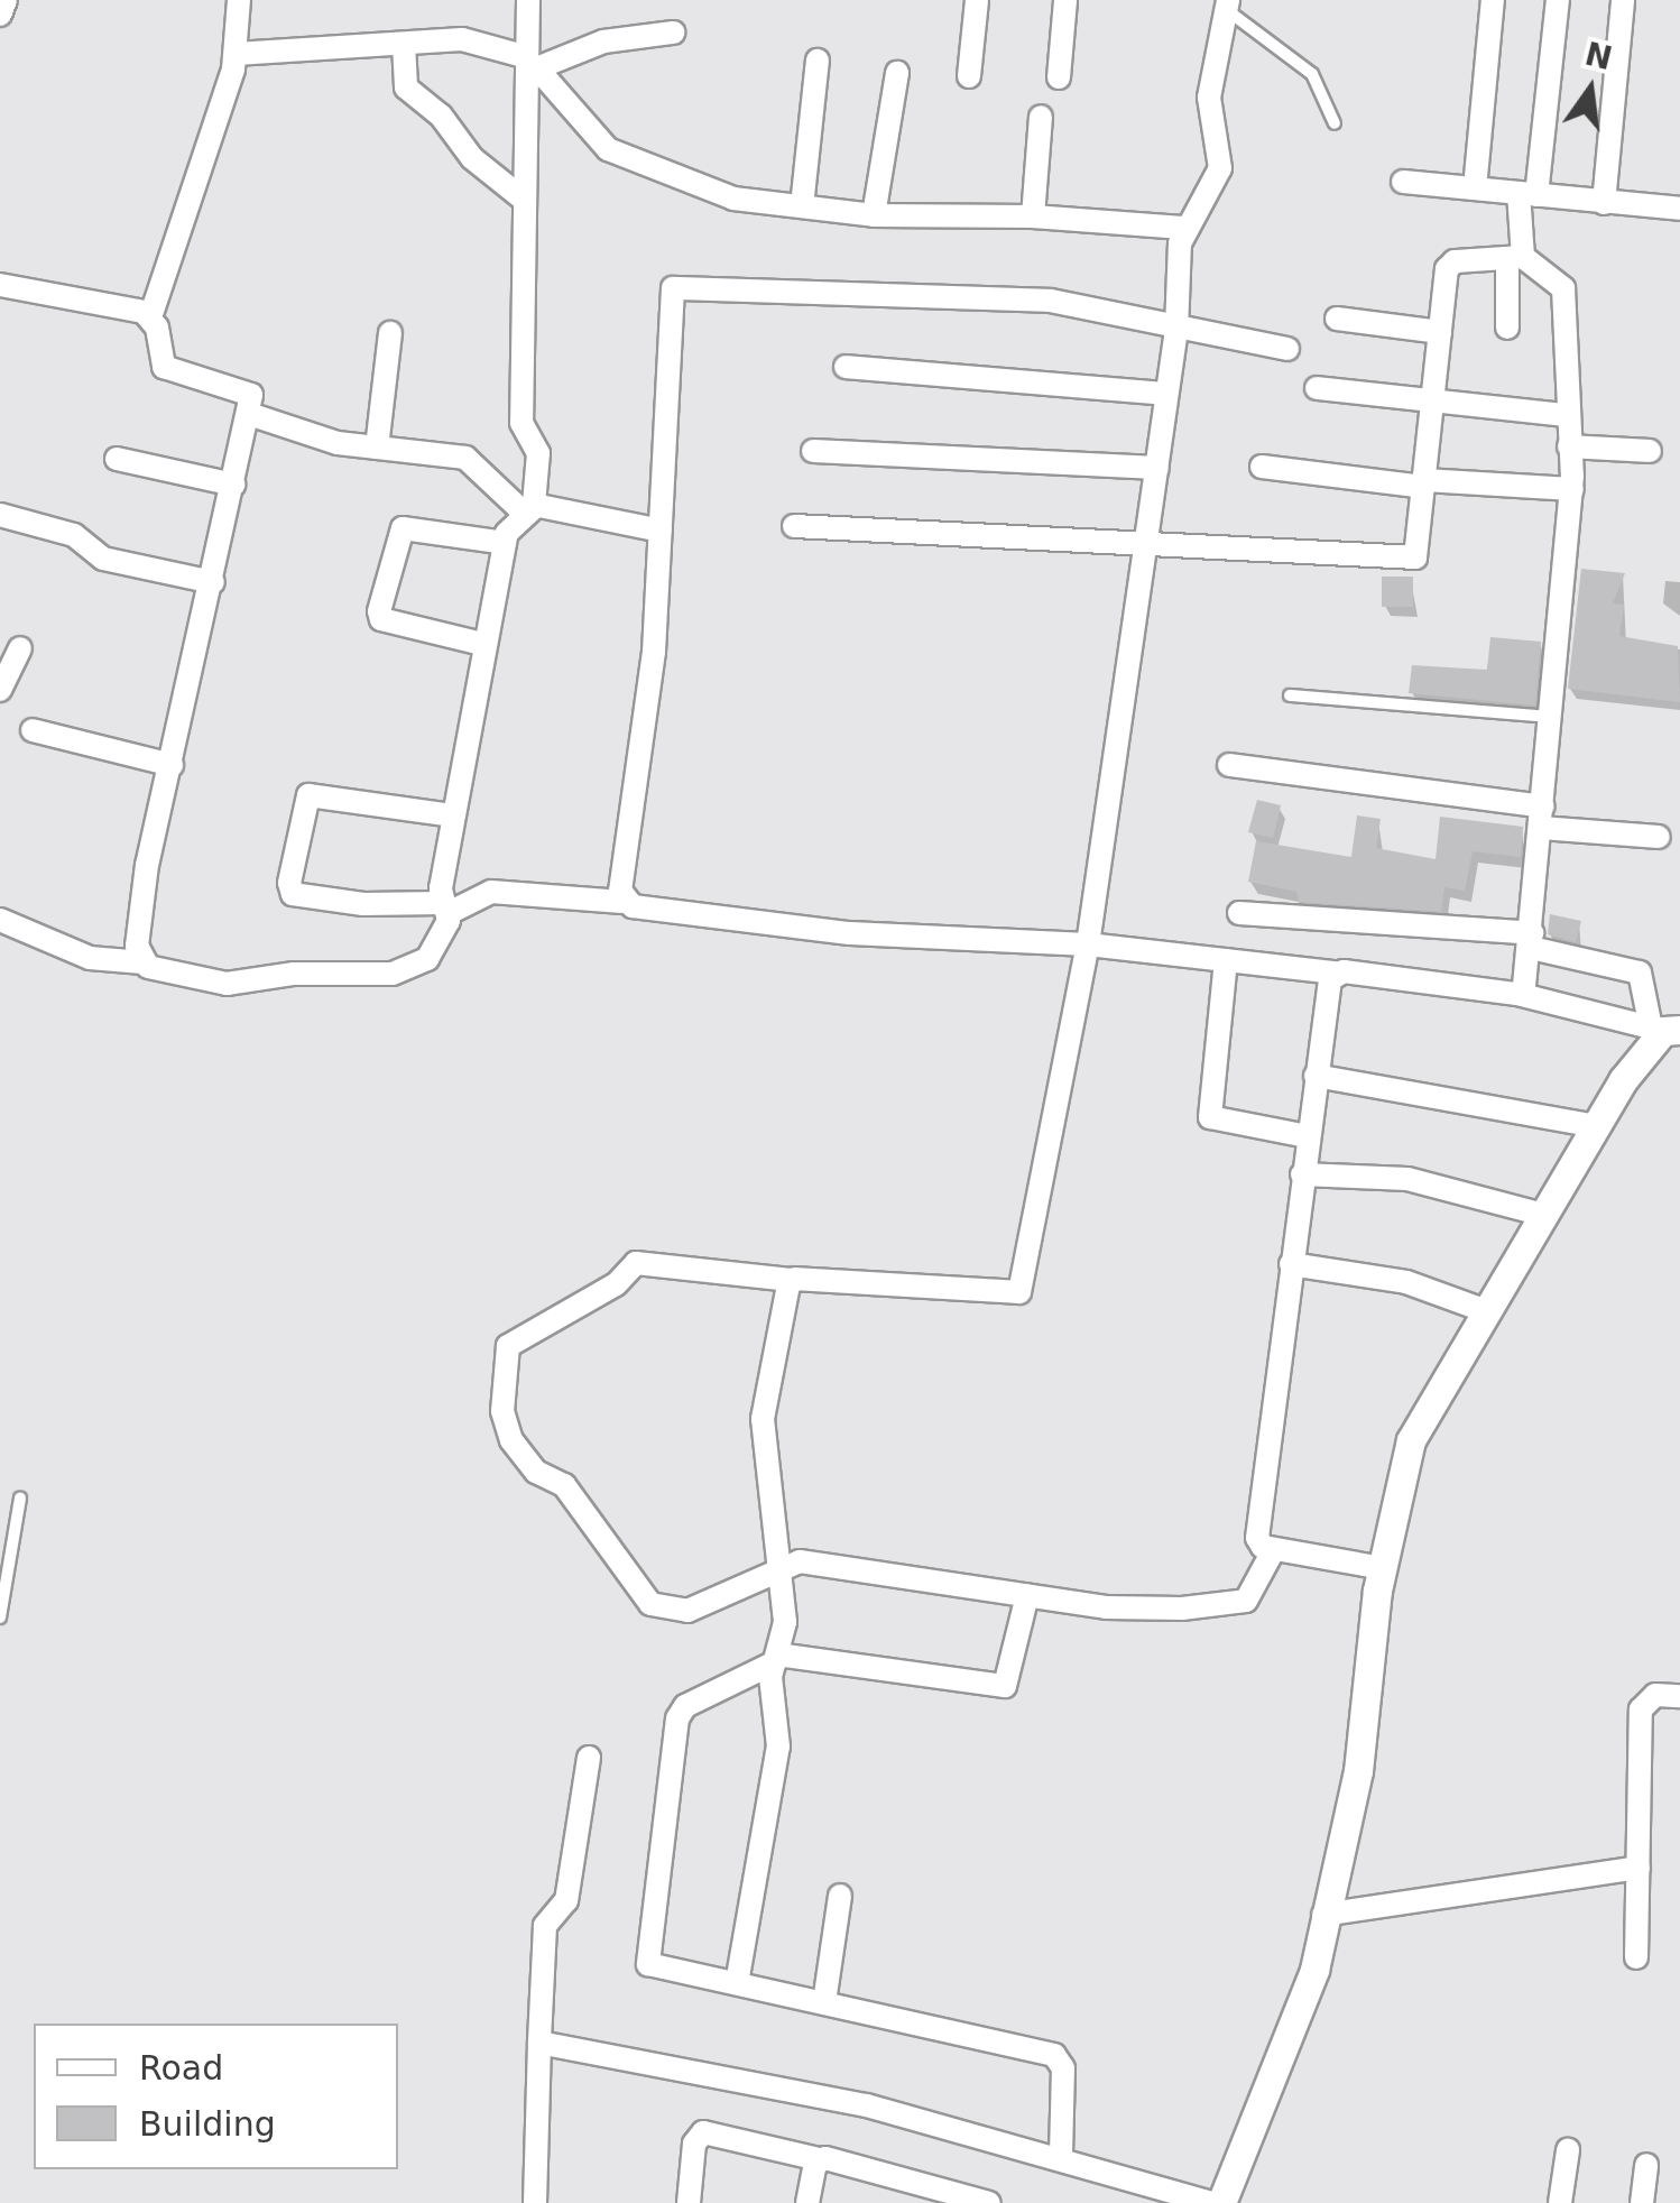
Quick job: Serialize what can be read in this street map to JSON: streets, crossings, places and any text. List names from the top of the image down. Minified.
{"legend":["Road","Building"],"north":"top"}
